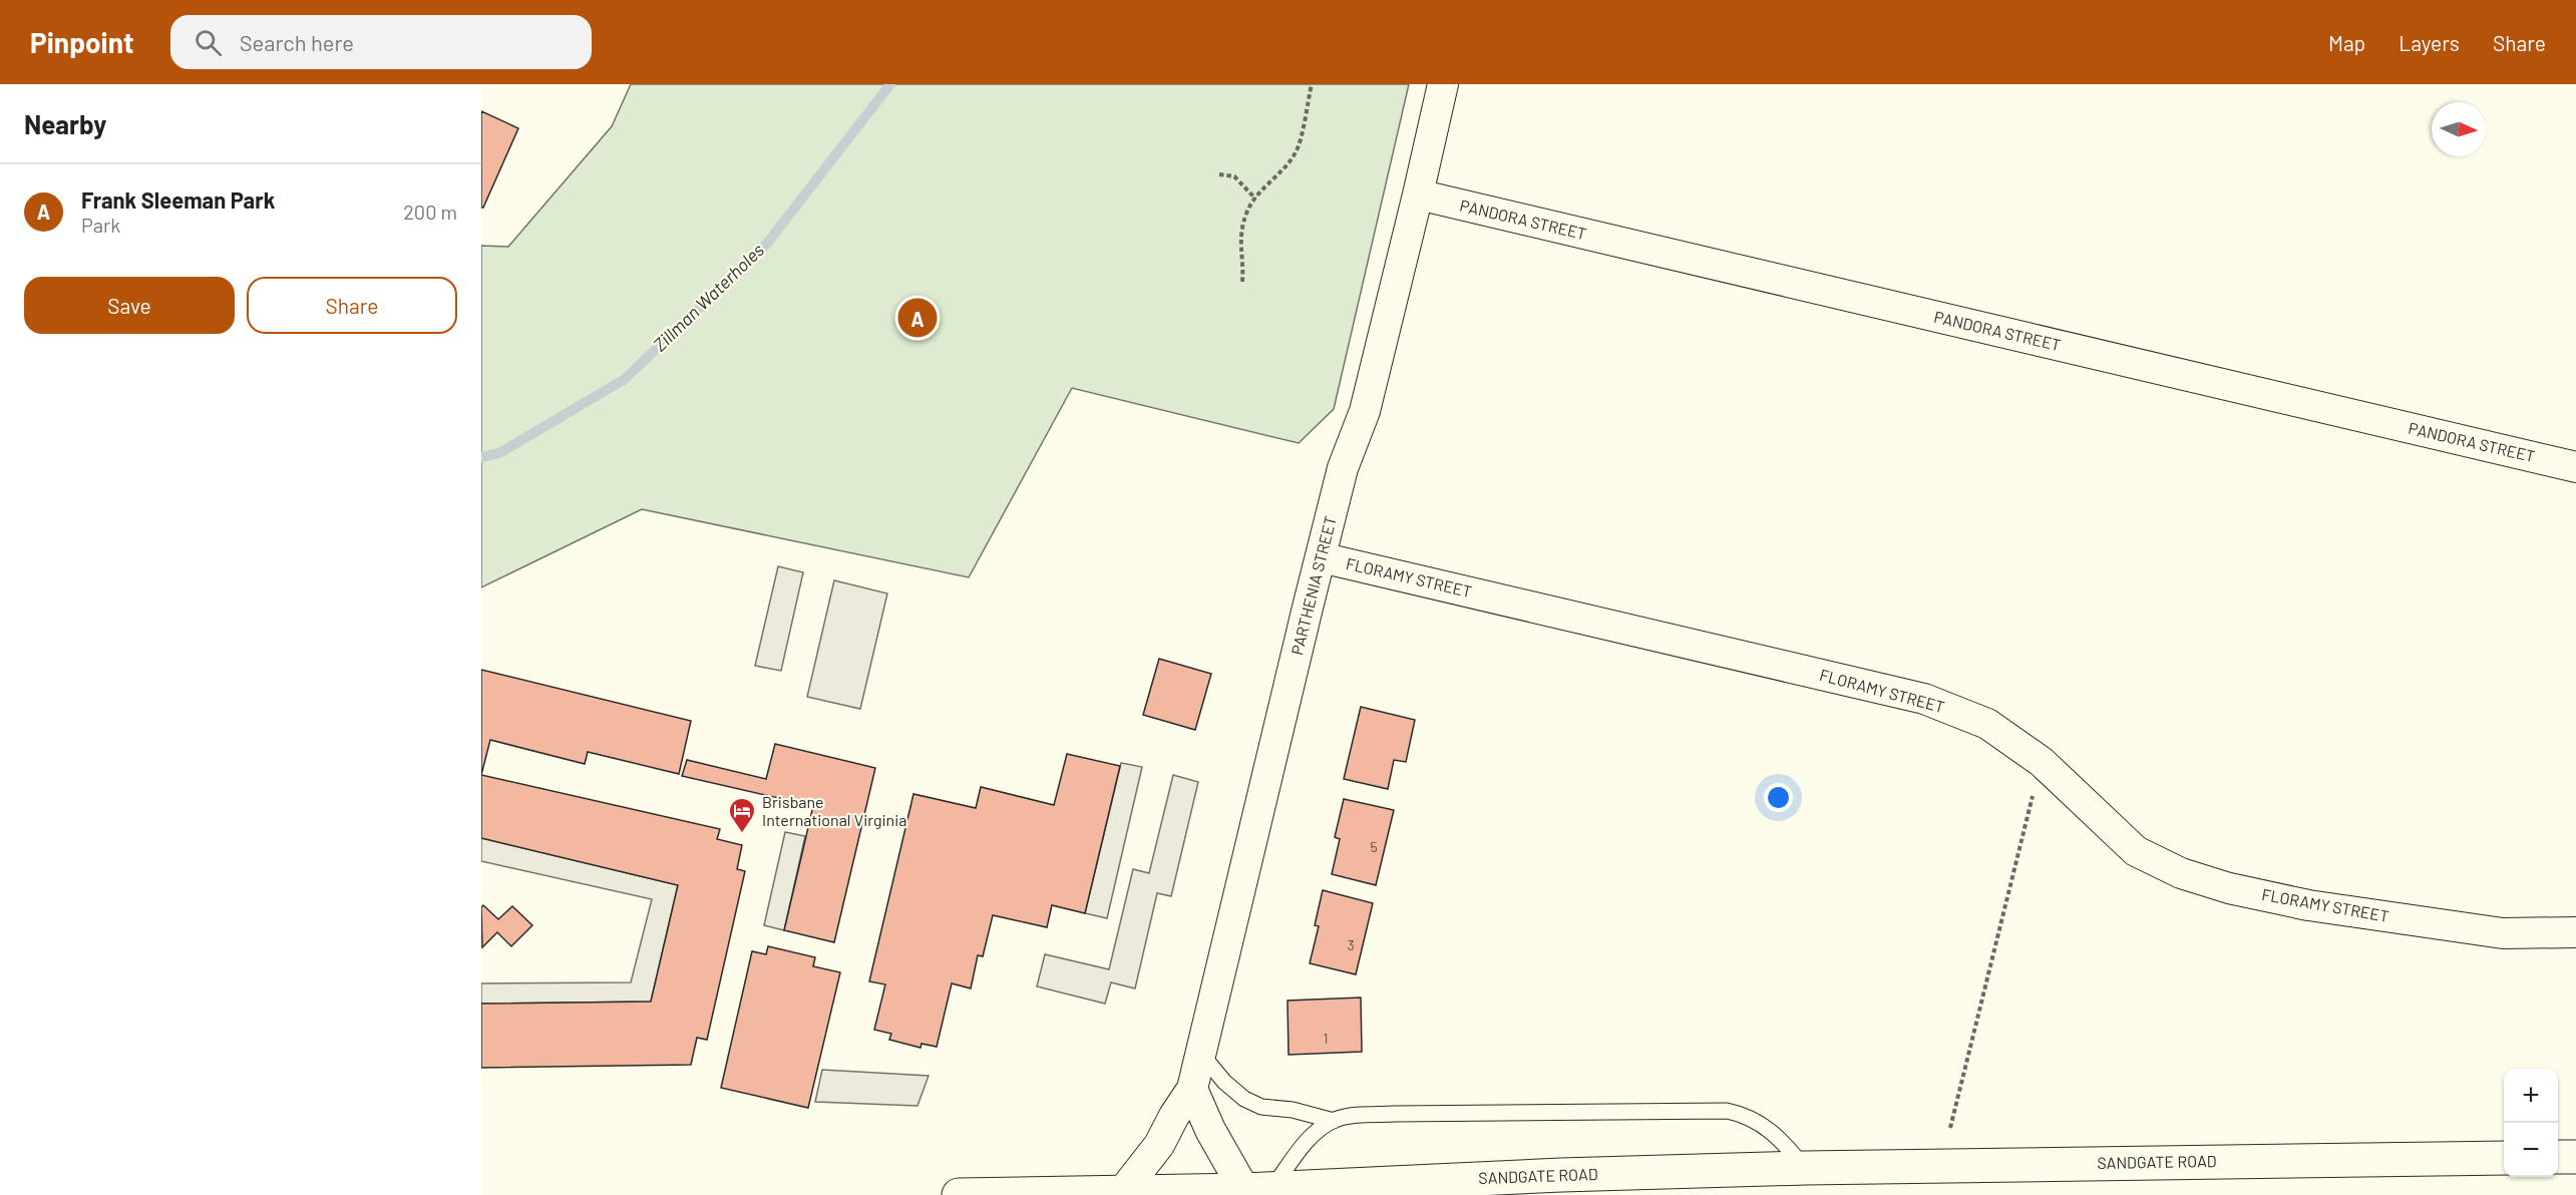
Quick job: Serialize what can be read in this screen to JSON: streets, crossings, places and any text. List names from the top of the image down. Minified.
{"streets":{"highway":["SANDGATE ROAD"],"street":["PANDORA STREET","FLORAMY STREET","PARTHENIA STREET"]},"crossings":[["PANDORA STREET","PARTHENIA STREET"],["FLORAMY STREET","PARTHENIA STREET"],["PARTHENIA STREET","SANDGATE ROAD"]],"water":["Zillman Waterholes"],"places":{"hotel":["Brisbane International Virginia"]},"house_numbers":["5","3","1"],"north":"right","page":{"header":"Pinpoint","search":"Search here","nav":["Map","Layers","Share"],"heading":"Nearby","list":[{"mark":"A","name":"Frank Sleeman Park","note":"Park","value":"200 m"}],"buttons":["Save","Share"],"pins":"A","map_buttons":["+","−"]}}
